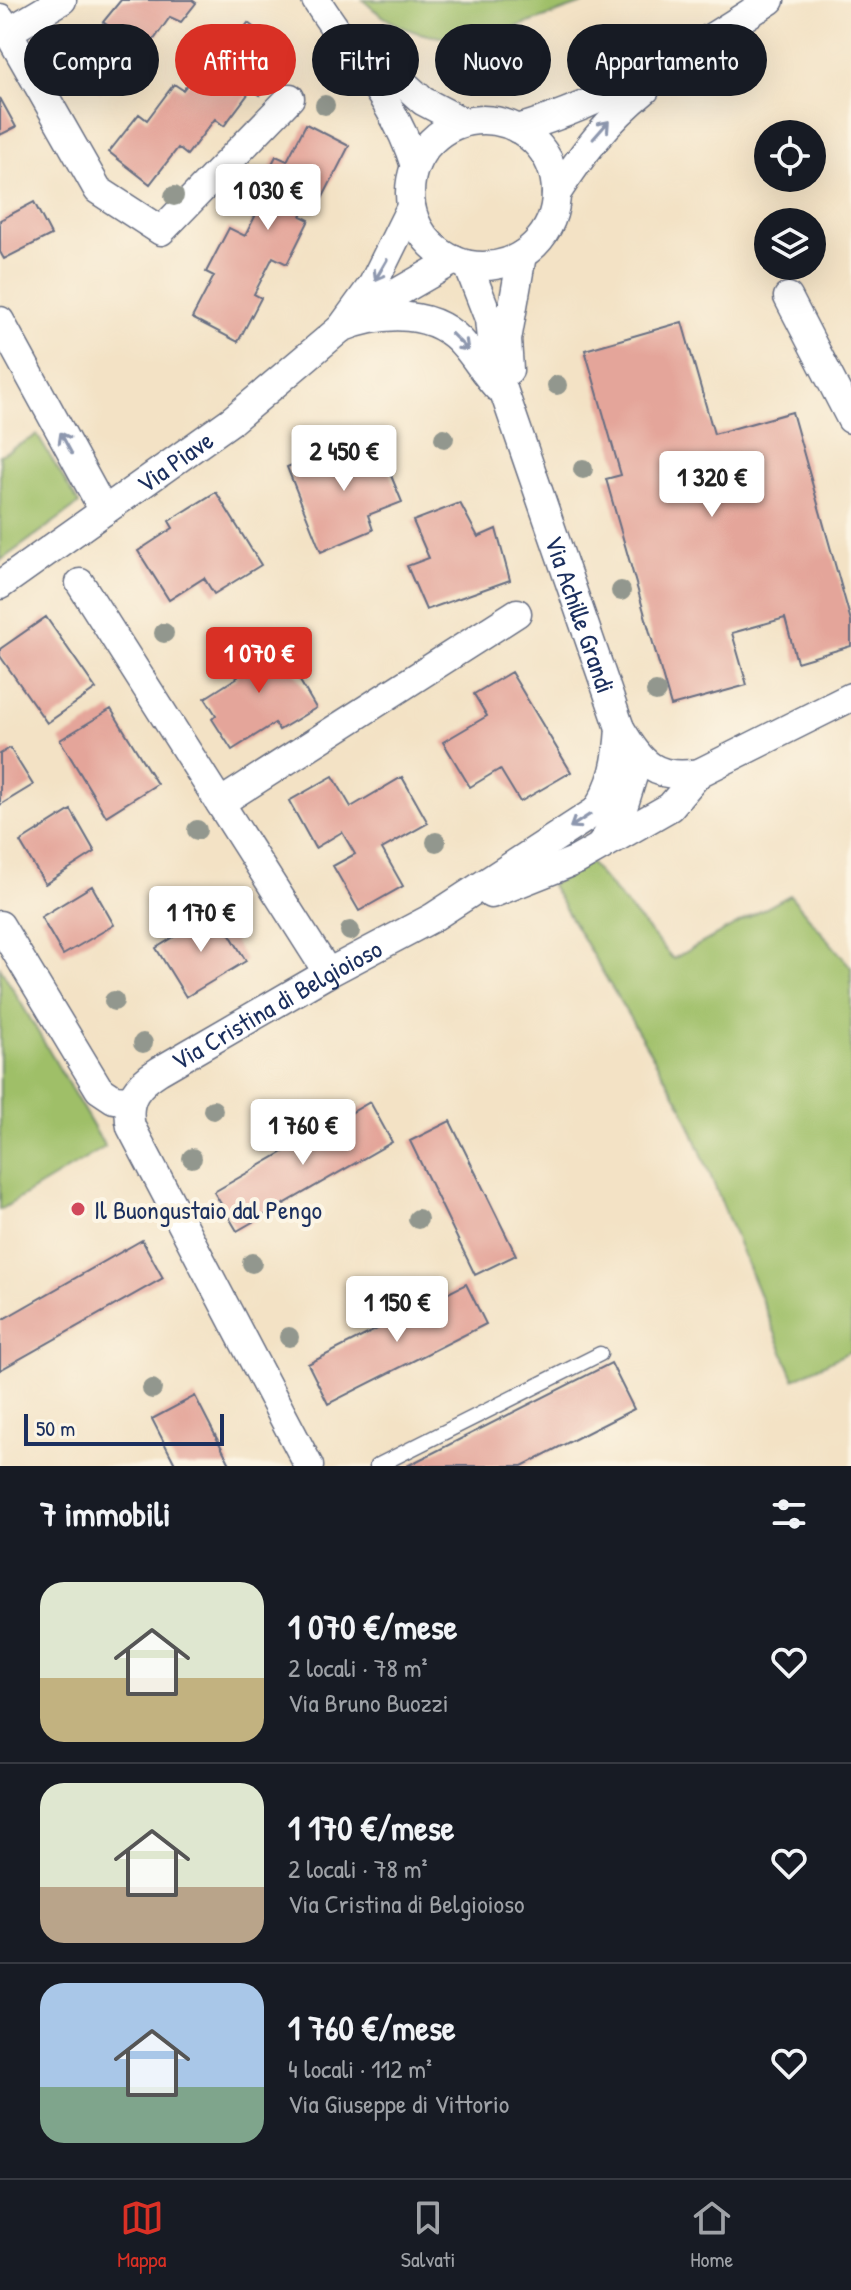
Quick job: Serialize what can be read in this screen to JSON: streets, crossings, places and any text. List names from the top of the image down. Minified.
{"streets":{"street":["Via Piave","Via Achille Grandi","Via Cristina di Belgioioso"]},"crossings":[["Via Piave","Via Achille Grandi"],["Via Achille Grandi","Via Cristina di Belgioioso"]],"places":["Il Buongustaio dal Pengo"],"scale_bar":"50 m","page":{"chip":["Compra","Affitta","Filtri","Nuovo","Appartamento"],"price":["1 030 €","2 450 €","1 320 €","1 070 €","1 170 €","1 760 €","1 150 €"],"scale":"50 m","heading":"7 immobili","list":[{"name":"1 070 €/mese","note":"2 locali · 78 m² · Via Bruno Buozzi"},{"name":"1 170 €/mese","note":"2 locali · 78 m² · Via Cristina di Belgioioso"},{"name":"1 760 €/mese","note":"4 locali · 112 m² · Via Giuseppe di Vittorio"}],"tabs":["Mappa","Salvati","Home"]}}
